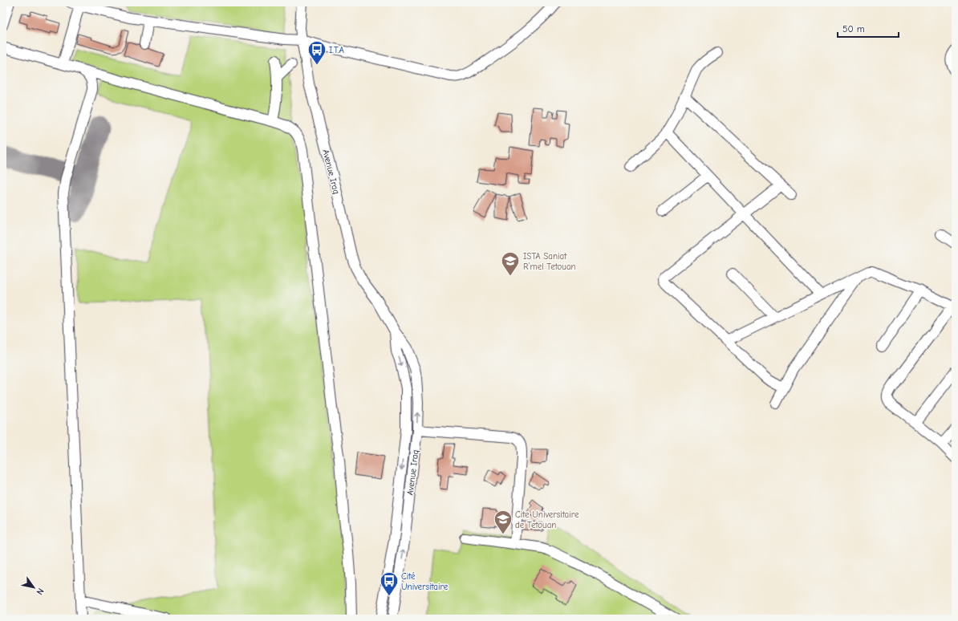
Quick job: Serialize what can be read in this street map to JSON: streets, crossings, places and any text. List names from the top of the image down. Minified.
{"streets":{"street":["Avenue Iraq"]},"places":{"bus stop":["I.T.A","Cité Universitaire"],"school or university":["ISTA Saniat R’mel Tetouan","Cite Universitaire de Tetouan"]},"scale_bar":"50 m","north":"bottom right"}
